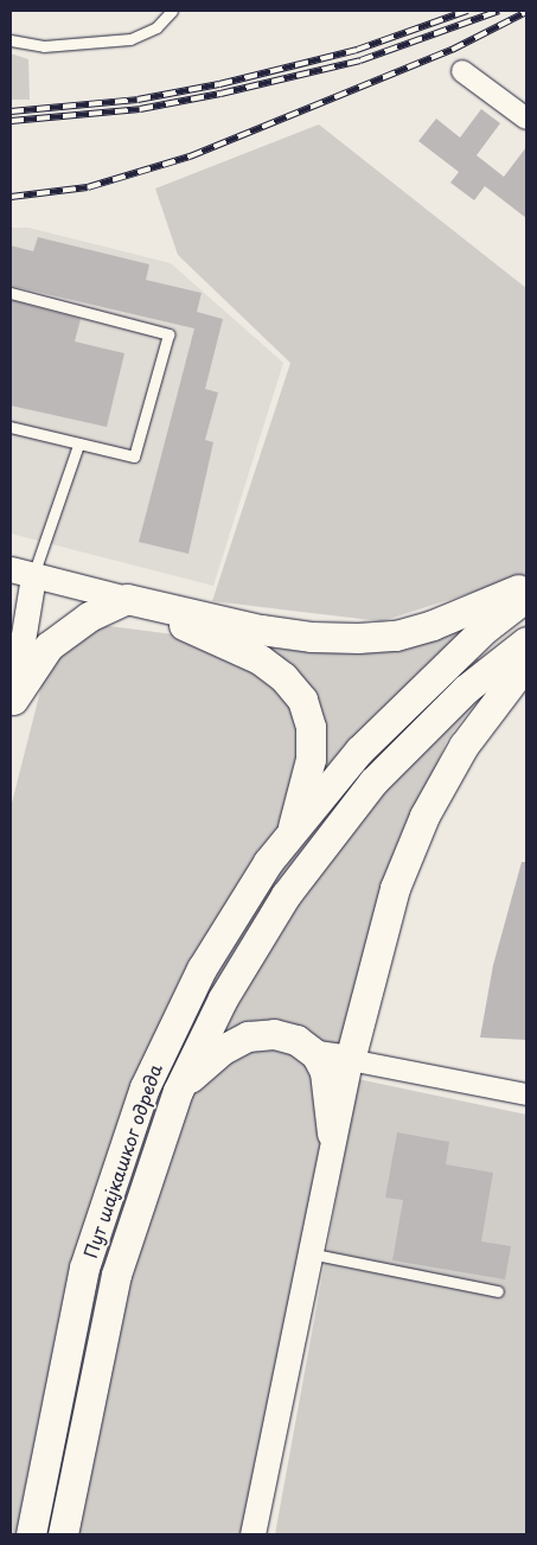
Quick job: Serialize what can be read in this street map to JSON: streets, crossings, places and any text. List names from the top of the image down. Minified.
{"streets":{"main road":["Пут шајкашког одреда"]}}
